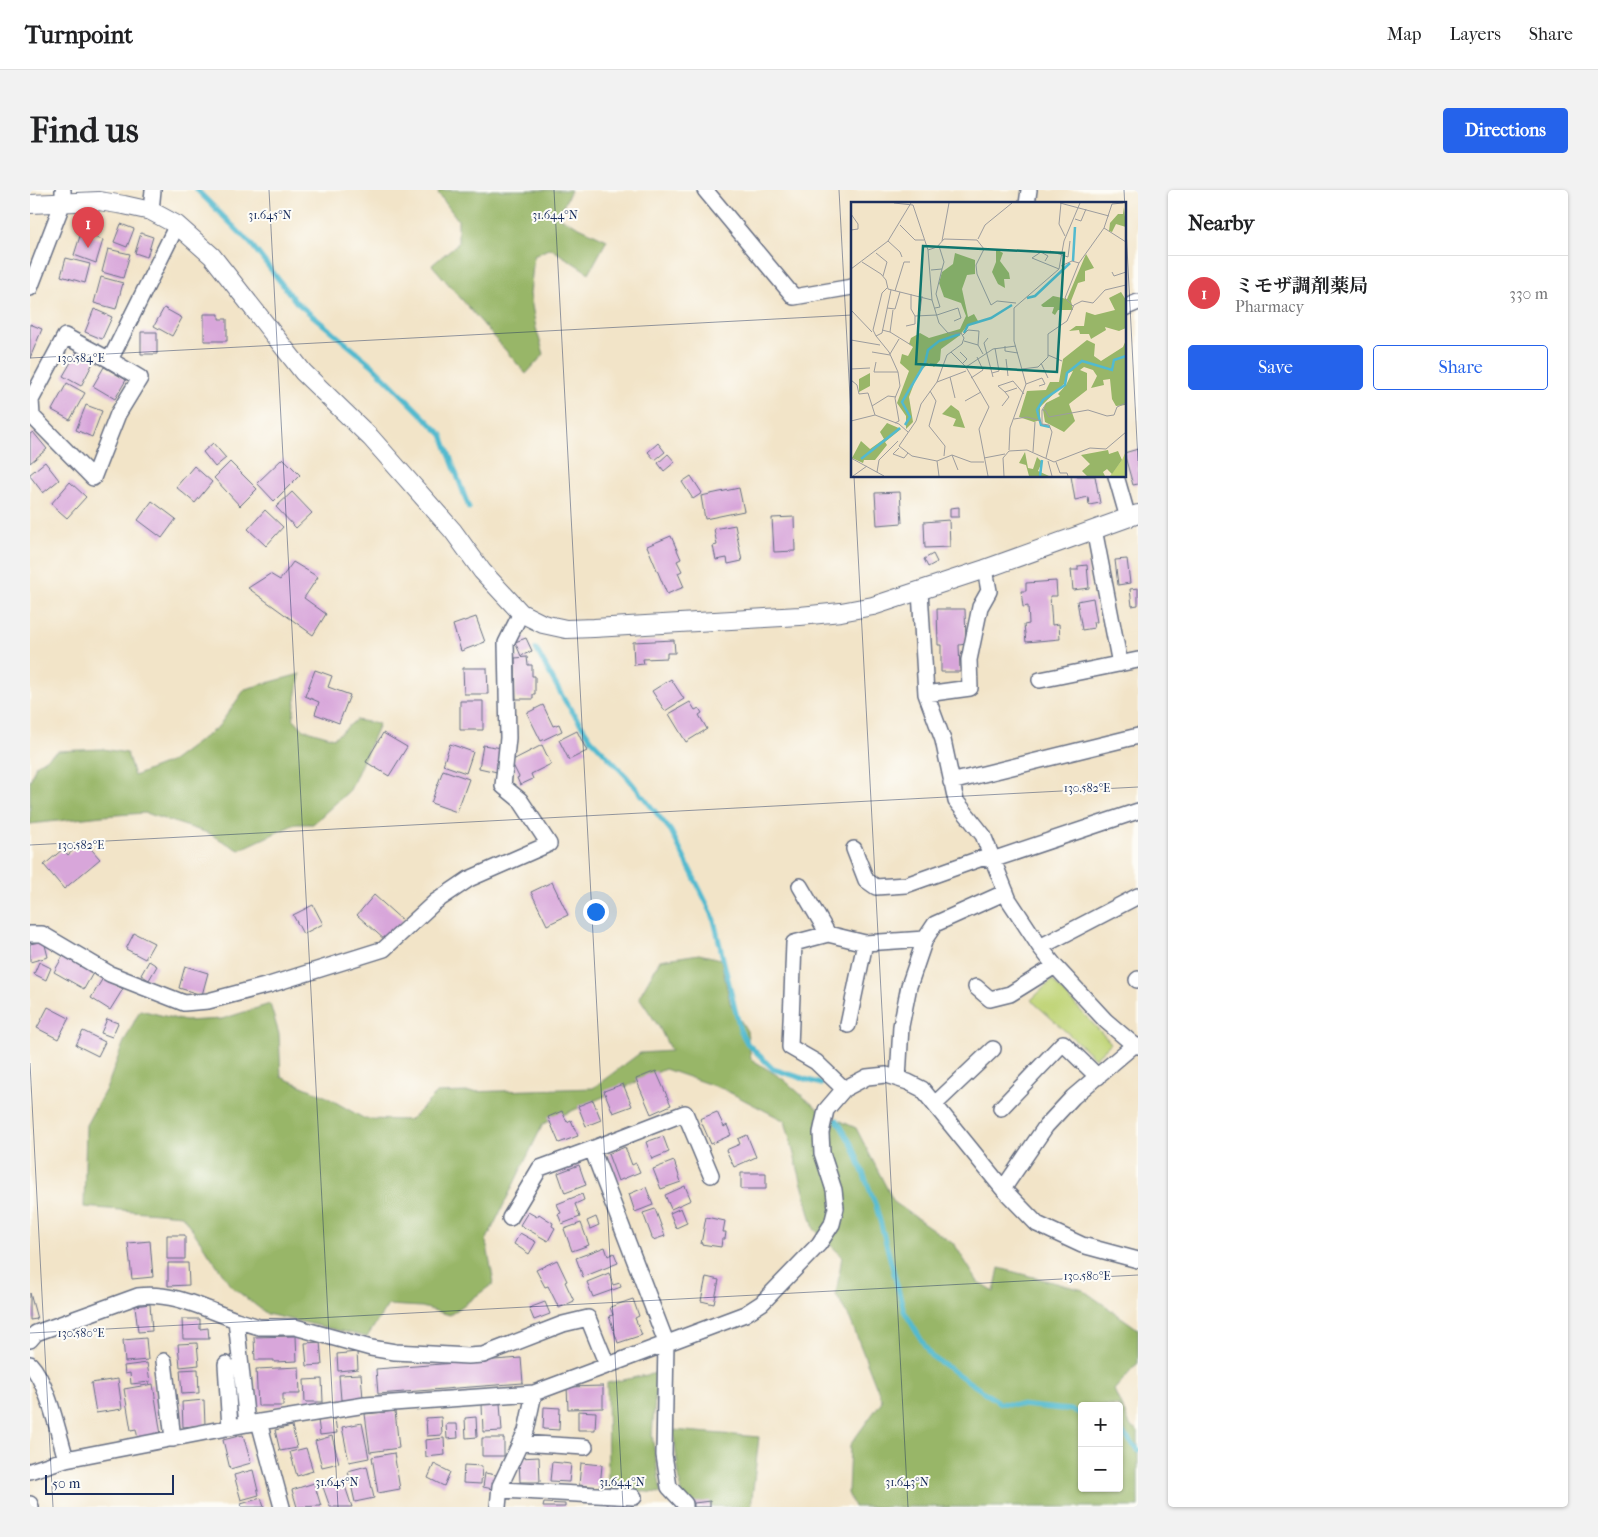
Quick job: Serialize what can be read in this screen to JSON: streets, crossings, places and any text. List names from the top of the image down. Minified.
{"scale_bar":"50 m","page":{"header":"Turnpoint","nav":["Map","Layers","Share"],"buttons":["Directions",["Save","Share"]],"title":"Find us","heading":"Nearby","pins":"1","list":[{"mark":"1","name":"ミモザ調剤薬局","note":"Pharmacy","value":"330 m"}],"map_buttons":["+","−"],"scale":"50 m"},"coordinates":["31.645°N","31.644°N","130.584°E","130.582°E","130.580°E","31.643°N"]}
